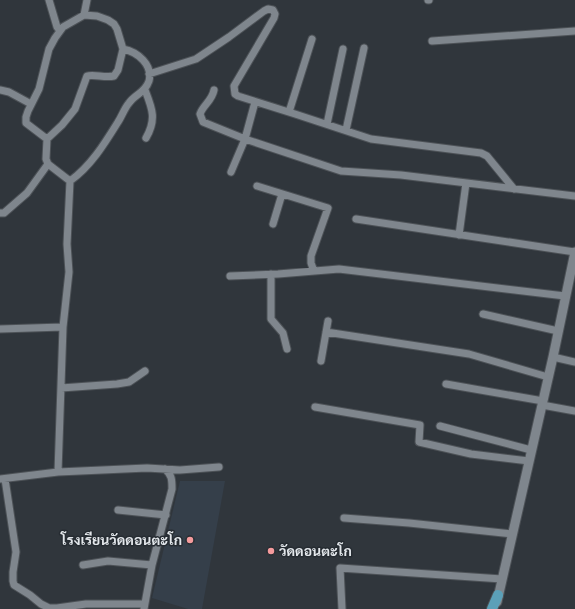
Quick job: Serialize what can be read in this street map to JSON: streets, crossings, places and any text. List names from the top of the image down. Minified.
{"places":["โรงเรียนวัดดอนตะโก","วัดดอนตะโก"]}
